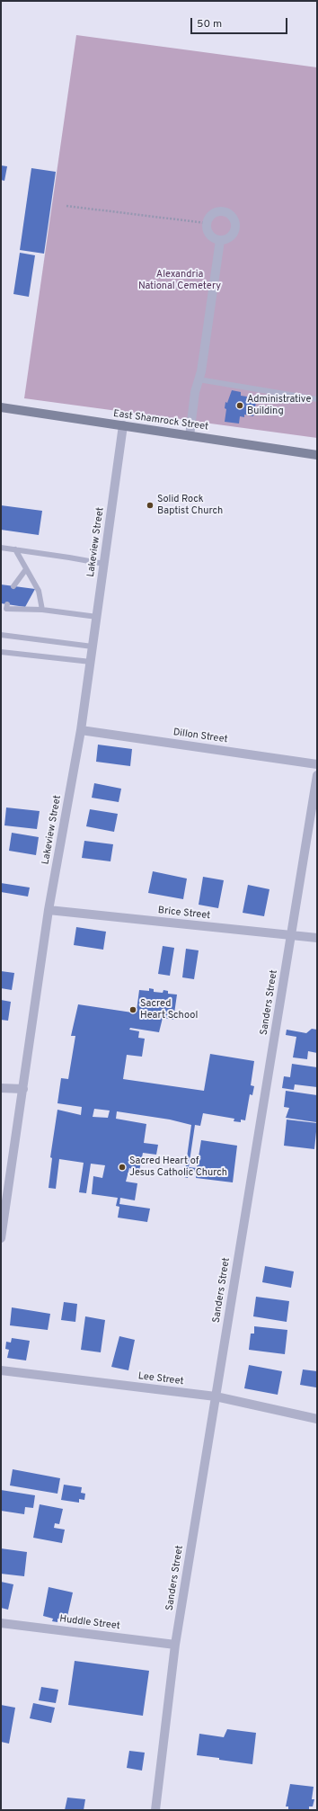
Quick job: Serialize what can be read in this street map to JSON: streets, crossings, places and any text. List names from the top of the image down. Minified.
{"streets":{"main road":["East Shamrock Street"],"street":["Lakeview Street","Dillon Street","Brice Street","Sanders Street","Lee Street","Huddle Street"]},"crossings":[["East Shamrock Street","Lakeview Street"],["Lakeview Street","Dillon Street"],["Lakeview Street","Brice Street"],["Brice Street","Sanders Street"],["Sanders Street","Lee Street"],["Sanders Street","Huddle Street"]],"parks":["Alexandria National Cemetery"],"places":["Administrative Building","Solid Rock Baptist Church","Sacred Heart School","Sacred Heart of Jesus Catholic Church"],"scale_bar":"50 m"}
